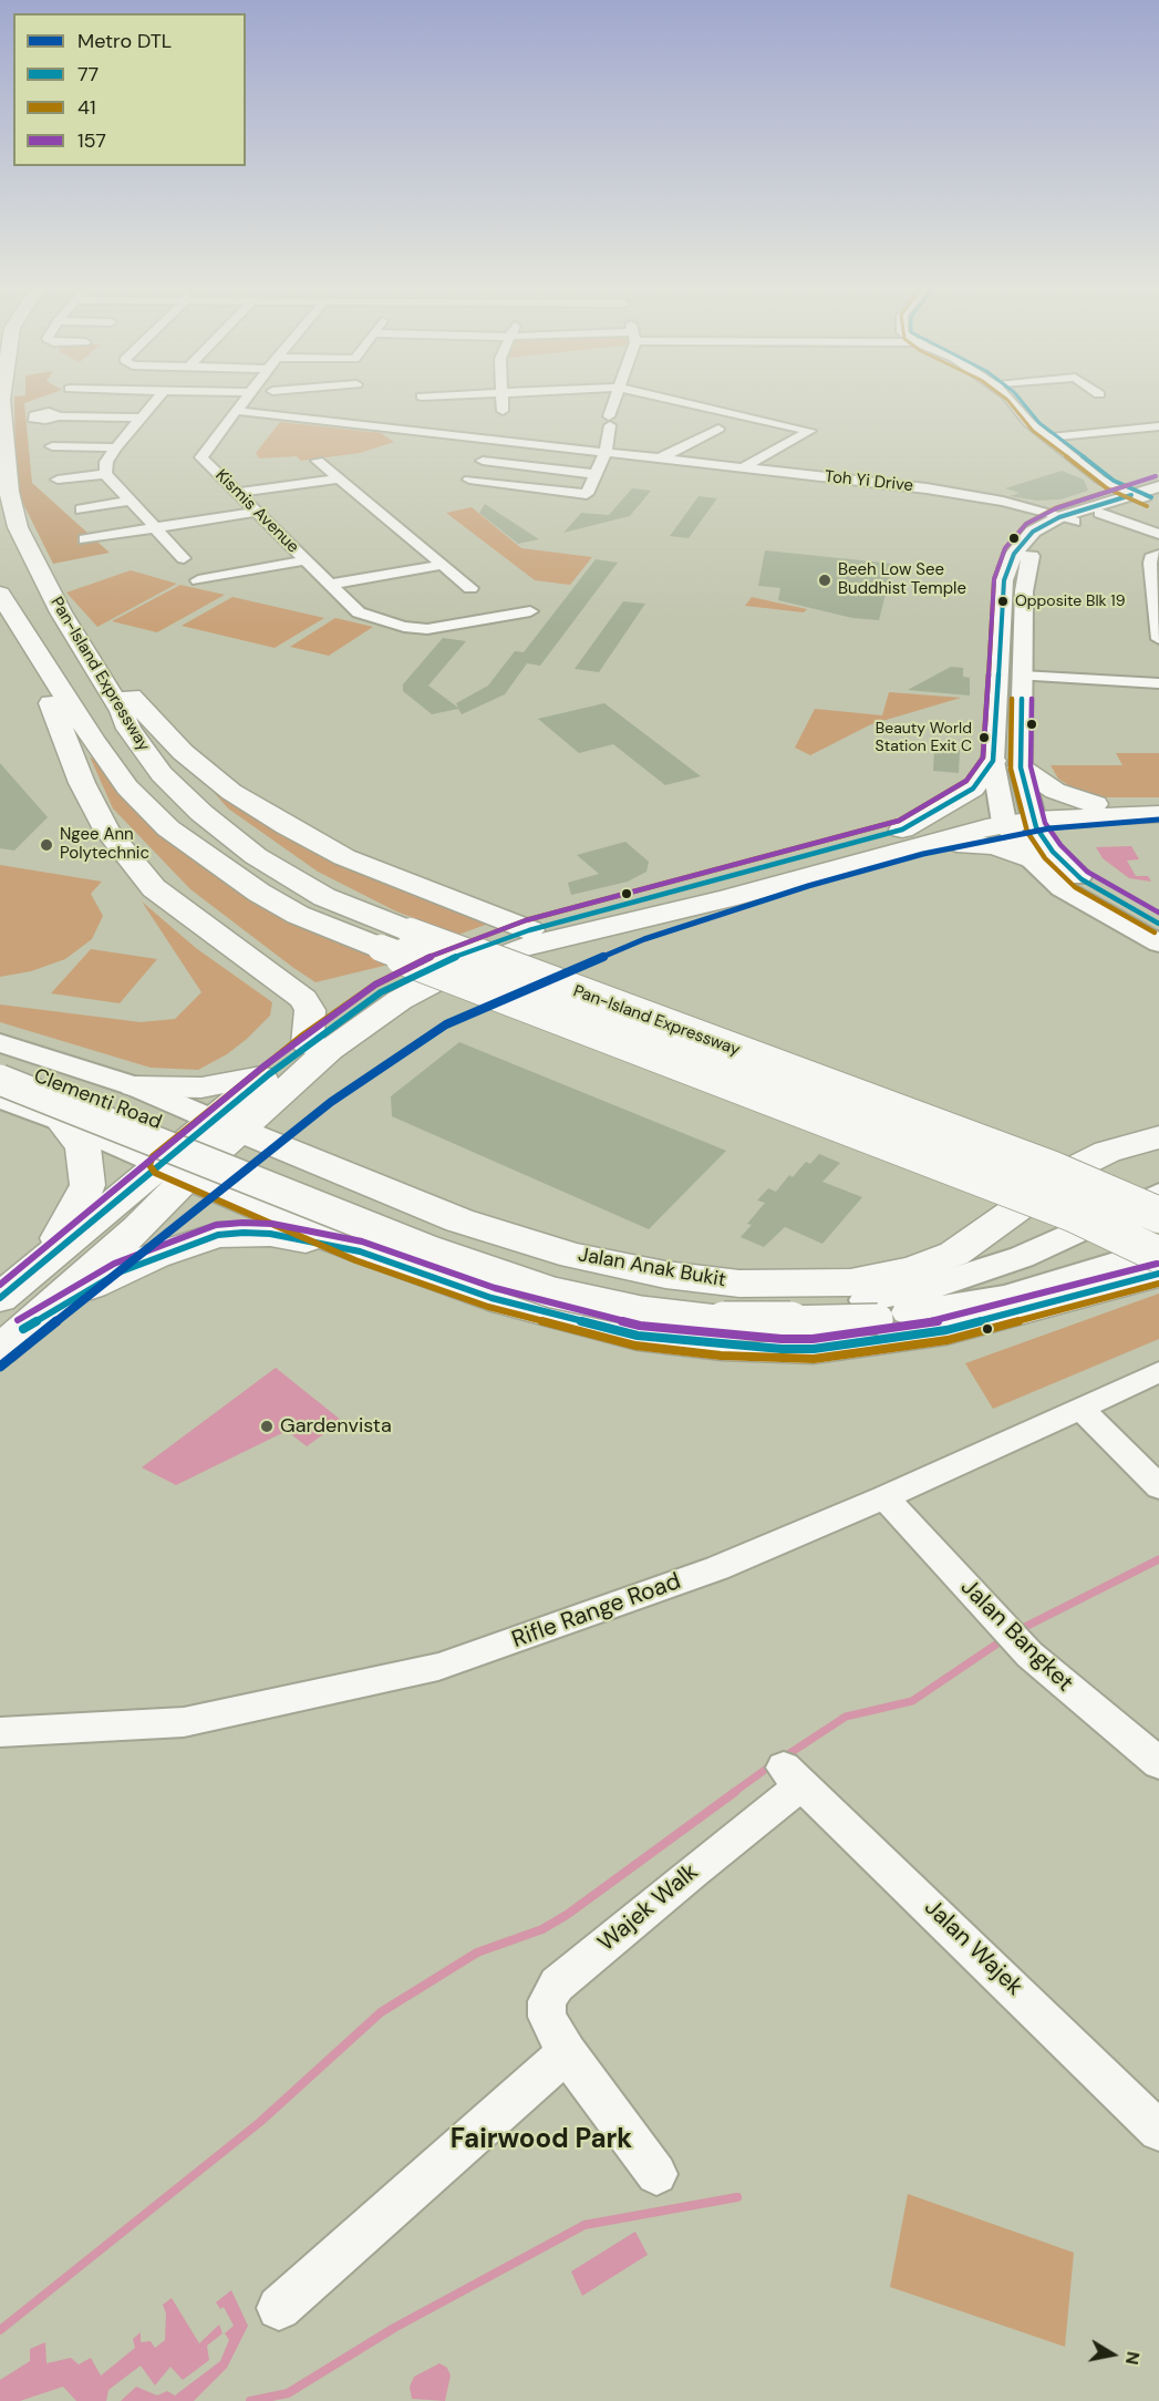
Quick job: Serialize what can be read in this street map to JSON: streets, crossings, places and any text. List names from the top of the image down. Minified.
{"streets":{"highway":["Pan-Island Expressway","Jalan Anak Bukit"],"main road":["Clementi Road"],"street":["Toh Yi Drive","Kismis Avenue","Rifle Range Road","Jalan Bangket","Wajek Walk","Jalan Wajek"]},"crossings":[["Toh Yi Drive","Kismis Avenue"],["Pan-Island Expressway","Jalan Anak Bukit"],["Clementi Road","Jalan Anak Bukit"],["Rifle Range Road","Jalan Bangket"],["Wajek Walk","Jalan Wajek"]],"districts":["Fairwood Park"],"places":["Beeh Low See Buddhist Temple","Opposite Blk 19","Beauty World Station Exit C","Ngee Ann Polytechnic","Gardenvista"],"lines":["transit line 77","transit line 41","transit line 157","metro line DTL"],"legend":["Metro DTL","77","41","157"],"north":"right"}
